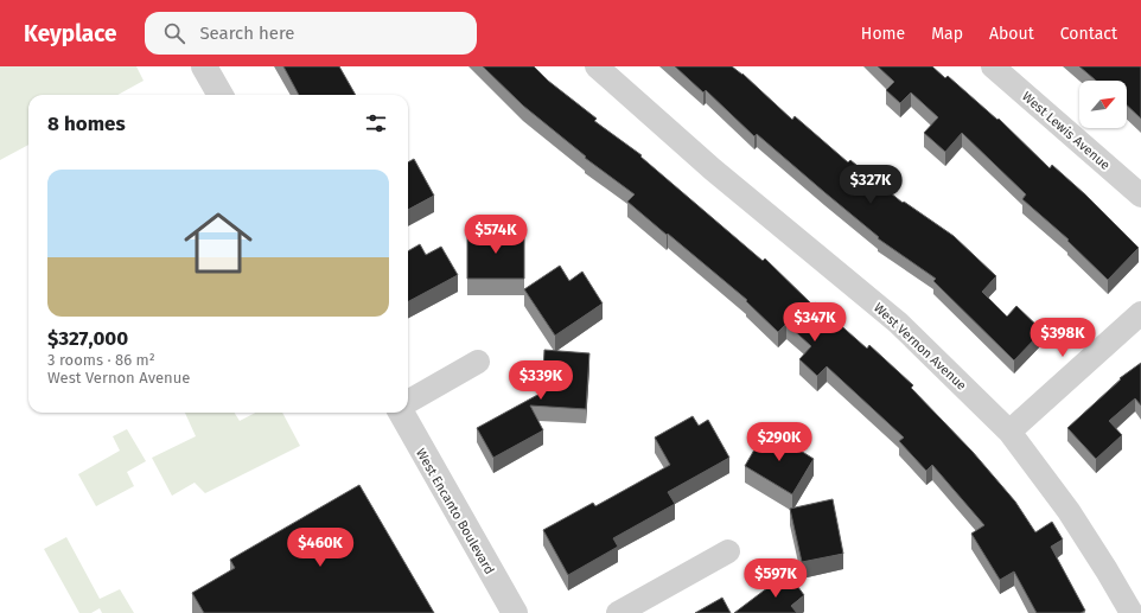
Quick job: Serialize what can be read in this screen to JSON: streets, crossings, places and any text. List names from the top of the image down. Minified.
{"streets":{"street":["West Lewis Avenue","West Vernon Avenue","West Encanto Boulevard"]},"north":"top right","page":{"header":"Keyplace","search":"Search here","nav":["Home","Map","About","Contact"],"heading":"8 homes","list":[{"name":"$327,000","note":"3 rooms · 86 m² · West Vernon Avenue"}],"price":["$327K","$574K","$347K","$398K","$339K","$290K","$460K","$597K"]}}
